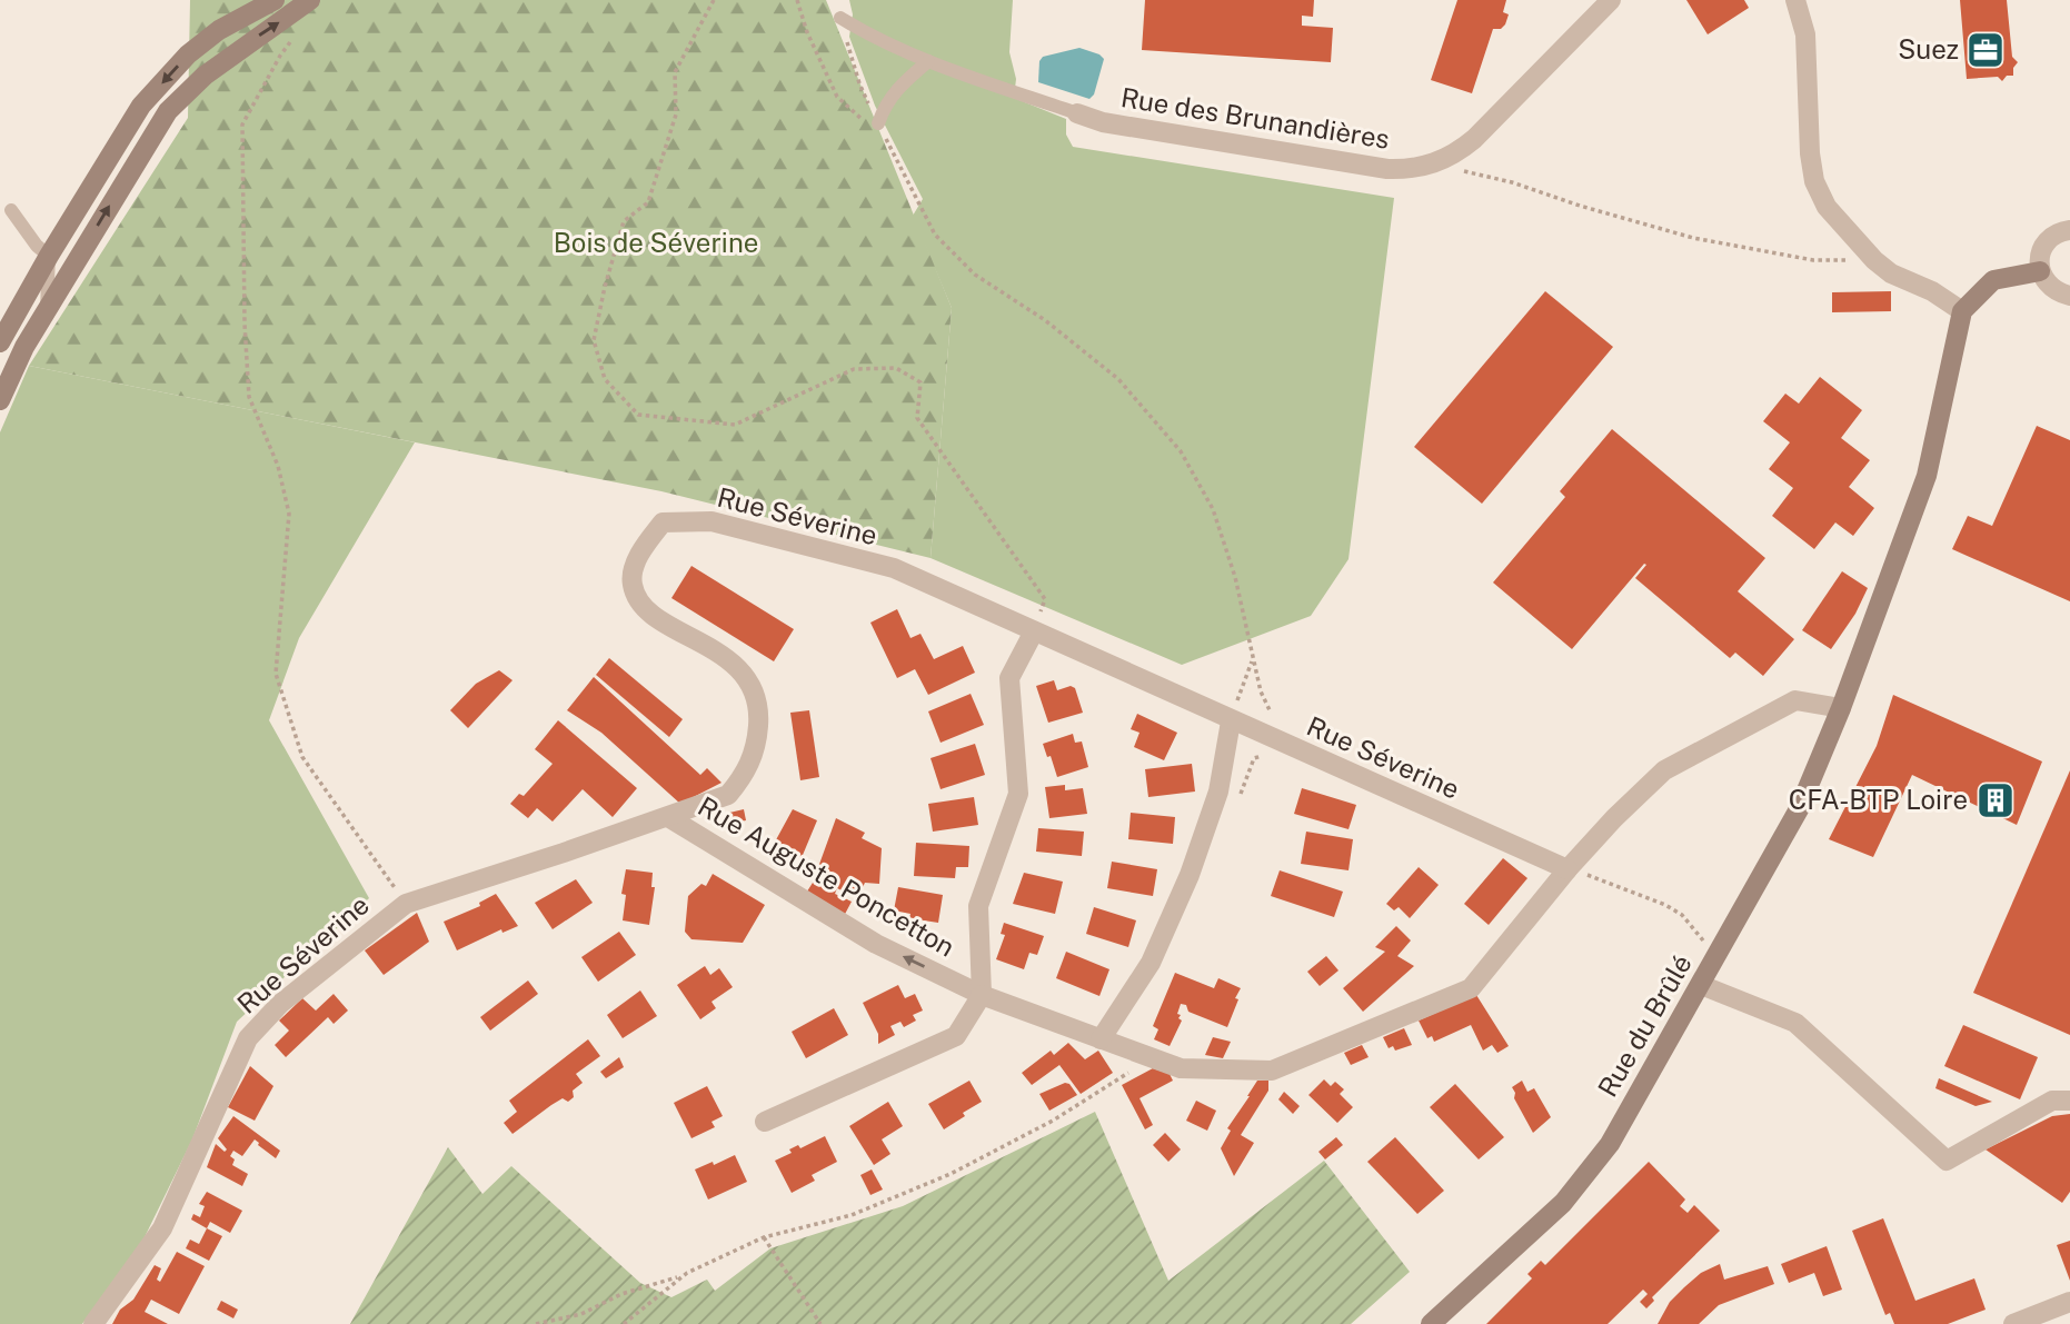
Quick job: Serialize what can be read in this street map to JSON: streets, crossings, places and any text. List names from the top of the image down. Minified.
{"streets":{"main road":["Rue du Brûlé"],"street":["Rue des Brunandières","Rue Séverine","Rue Auguste Poncetton"]},"crossings":[["Rue Séverine","Rue Auguste Poncetton"],["Rue Auguste Poncetton","Rue du Brûlé"]],"parks":["Bois de Séverine"],"places":{"office":["Suez"],"building":["CFA-BTP Loire"]}}
